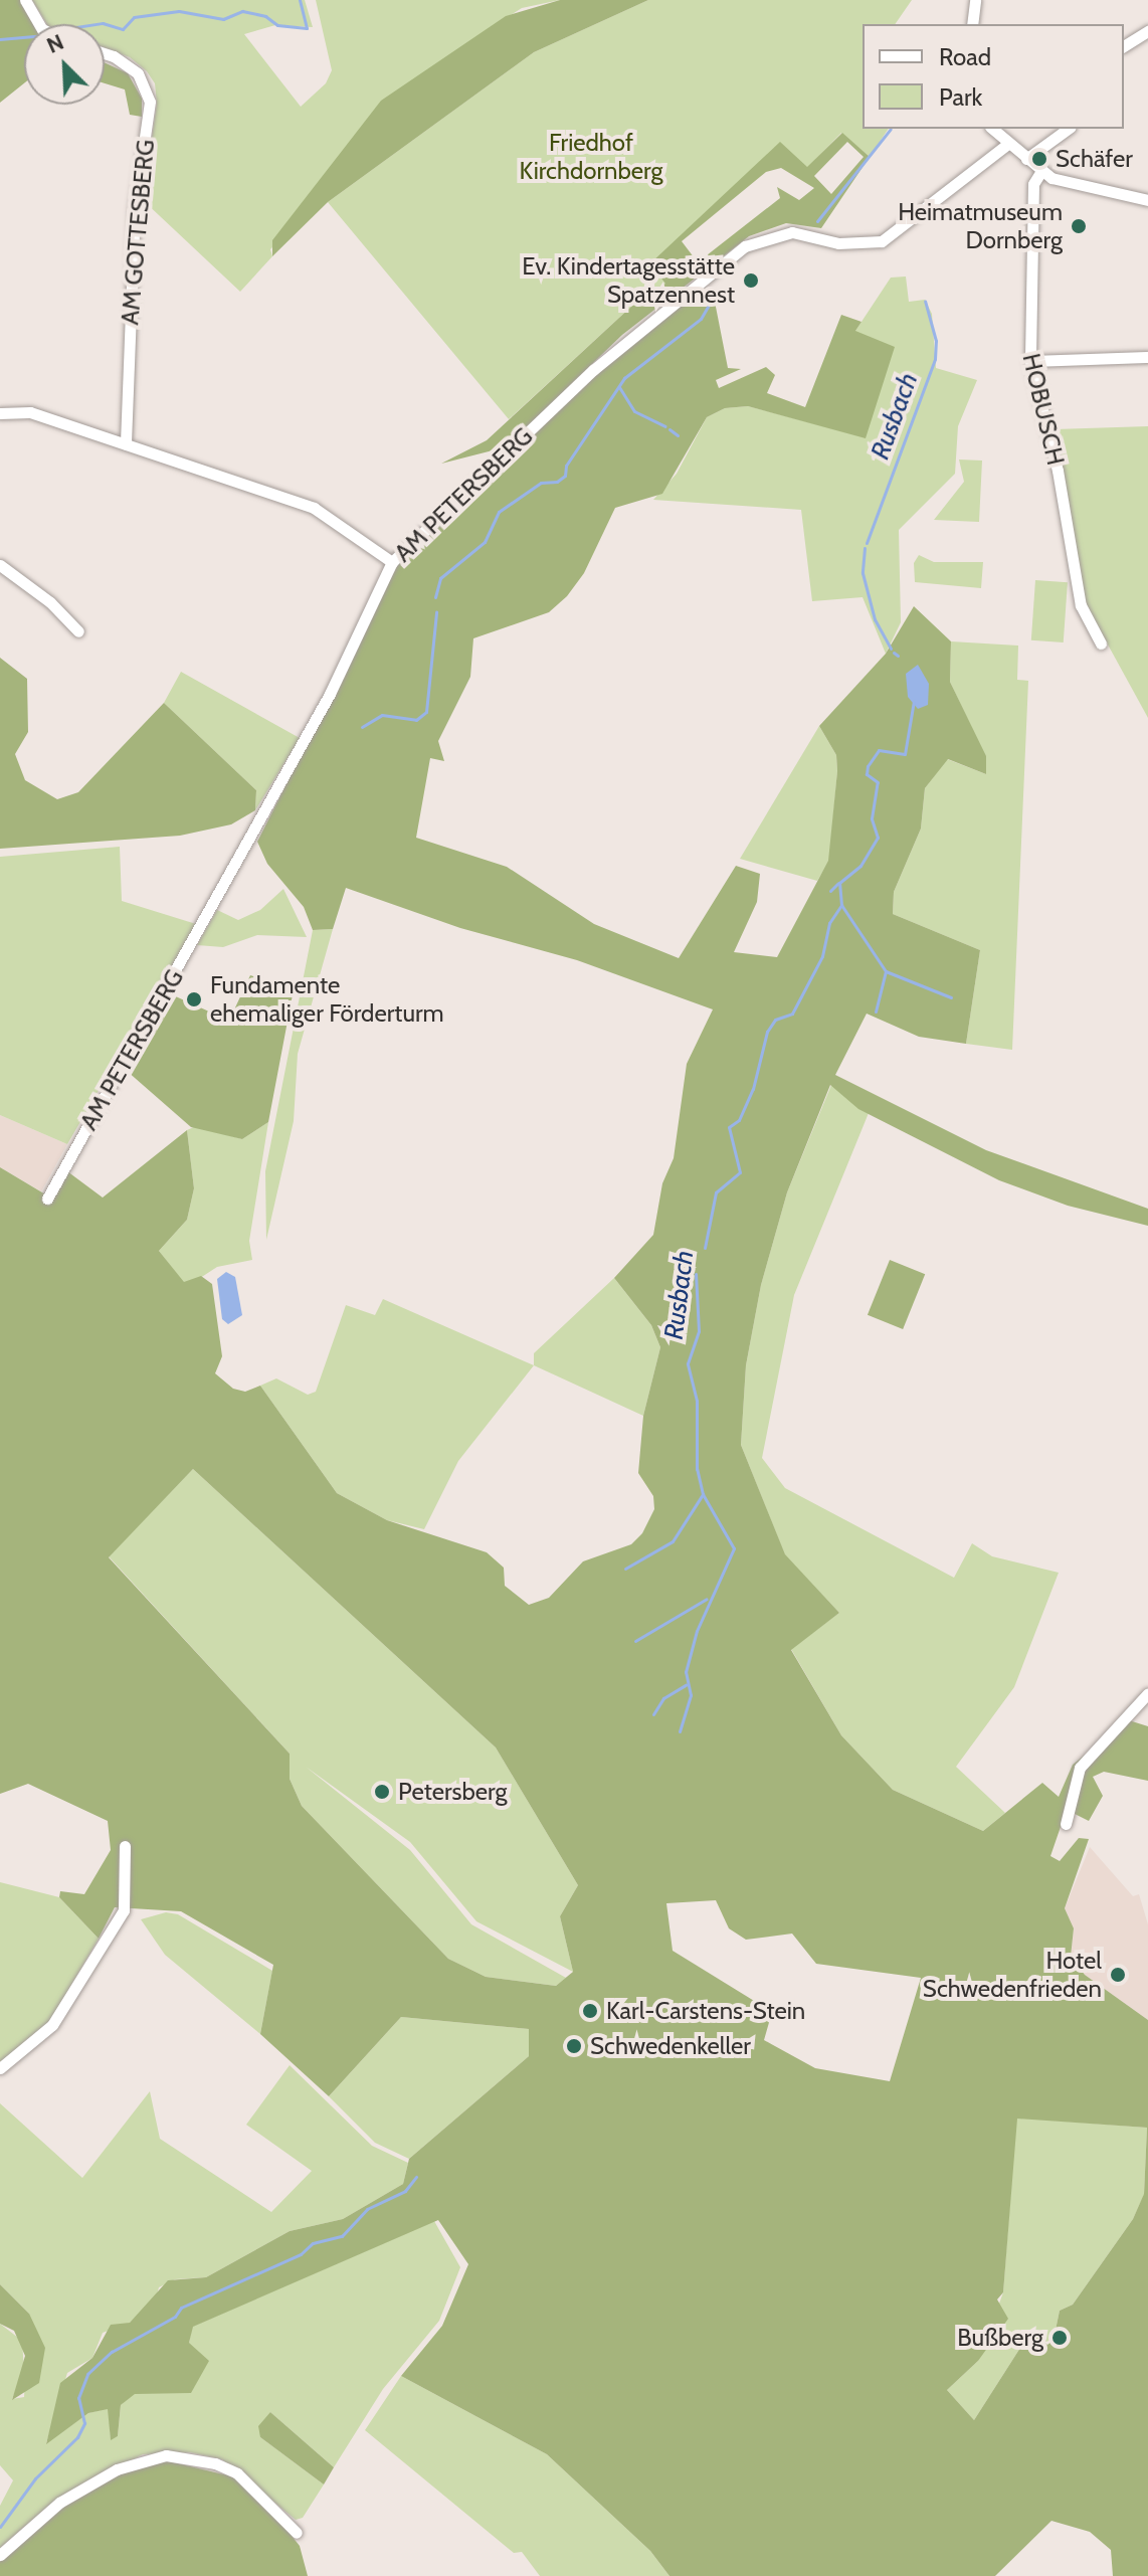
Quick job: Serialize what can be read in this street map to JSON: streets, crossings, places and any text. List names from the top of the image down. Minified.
{"streets":{"street":["AM GOTTESBERG","HOBUSCH","AM PETERSBERG"]},"water":["Rusbach"],"parks":["Friedhof Kirchdornberg"],"places":["Schäfer","Heimatmuseum Dornberg","Ev. Kindertagesstätte Spatzennest","Fundamente ehemaliger Förderturm","Petersberg","Hotel Schwedenfrieden","Karl-Carstens-Stein","Schwedenkeller","Bußberg"],"legend":["Road","Park"],"north":"top left"}
